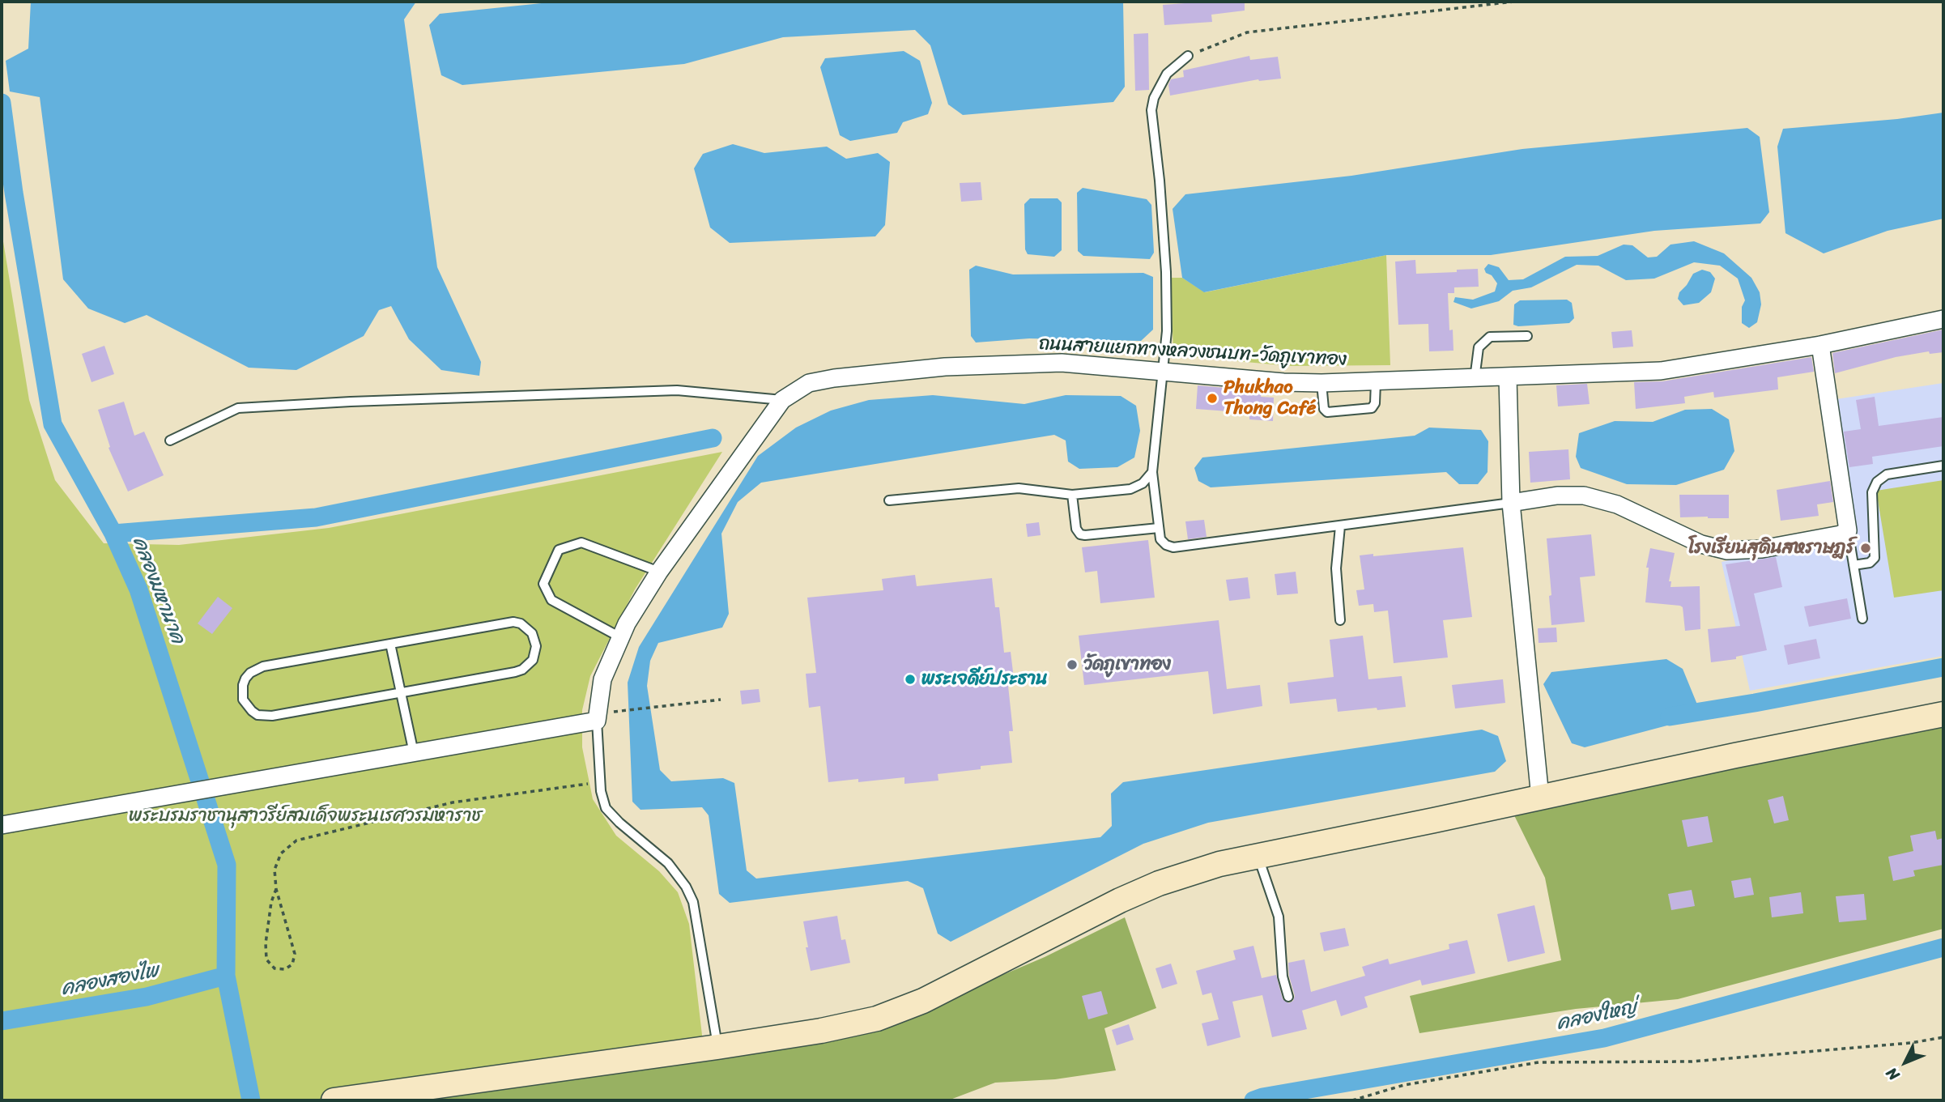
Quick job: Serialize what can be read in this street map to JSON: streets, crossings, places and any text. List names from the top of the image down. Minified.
{"streets":{"street":["ถนนสายแยกทางหลวงชนบท-วัดภูเขาทอง"]},"water":["คลองมหานาค","คลองสองไพ","คลองใหญ่"],"parks":["พระบรมราชานุสาวรีย์สมเด็จพระนเรศวรมหาราช"],"places":["Phukhao Thong Café","โรงเรียนสุดินสหราษฎร์","วัดภูเขาทอง","พระเจดีย์ประธาน"],"north":"bottom left"}
